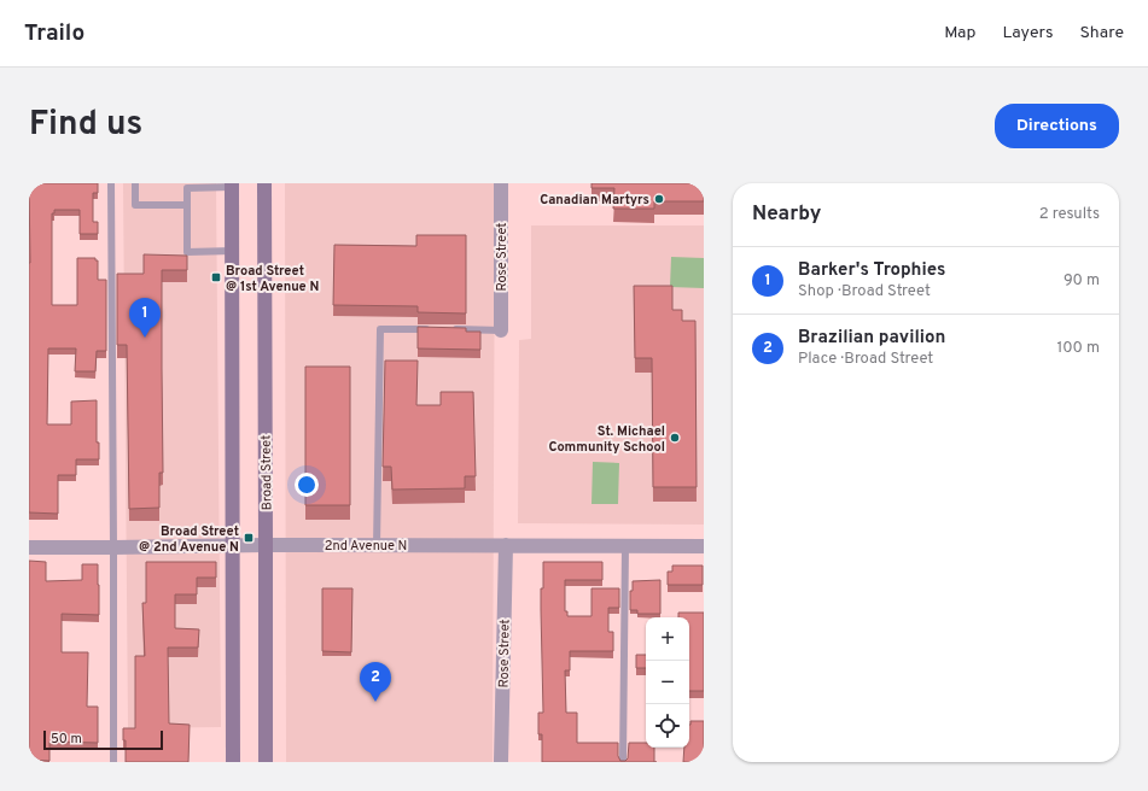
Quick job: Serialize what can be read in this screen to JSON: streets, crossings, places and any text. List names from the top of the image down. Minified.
{"streets":{"main road":["Broad Street"],"street":["Rose Street","2nd Avenue N"]},"crossings":[["Rose Street","2nd Avenue N"],["Broad Street","2nd Avenue N"]],"places":{"other":["Canadian Martyrs","St. Michael Community School"],"transit":["Broad Street @ 1st Avenue N","Broad Street @ 2nd Avenue N"]},"scale_bar":"50 m","page":{"header":"Trailo","nav":["Map","Layers","Share"],"title":"Find us","buttons":"Directions","heading":["Nearby","2 results"],"list":[{"mark":"1","name":"Barker's Trophies","note":"Shop · Broad Street","value":"90 m"},{"mark":"2","name":"Brazilian pavilion","note":"Place · Broad Street","value":"100 m"}],"pins":["1","2"],"map_buttons":["+","−"],"scale":"50 m"}}
